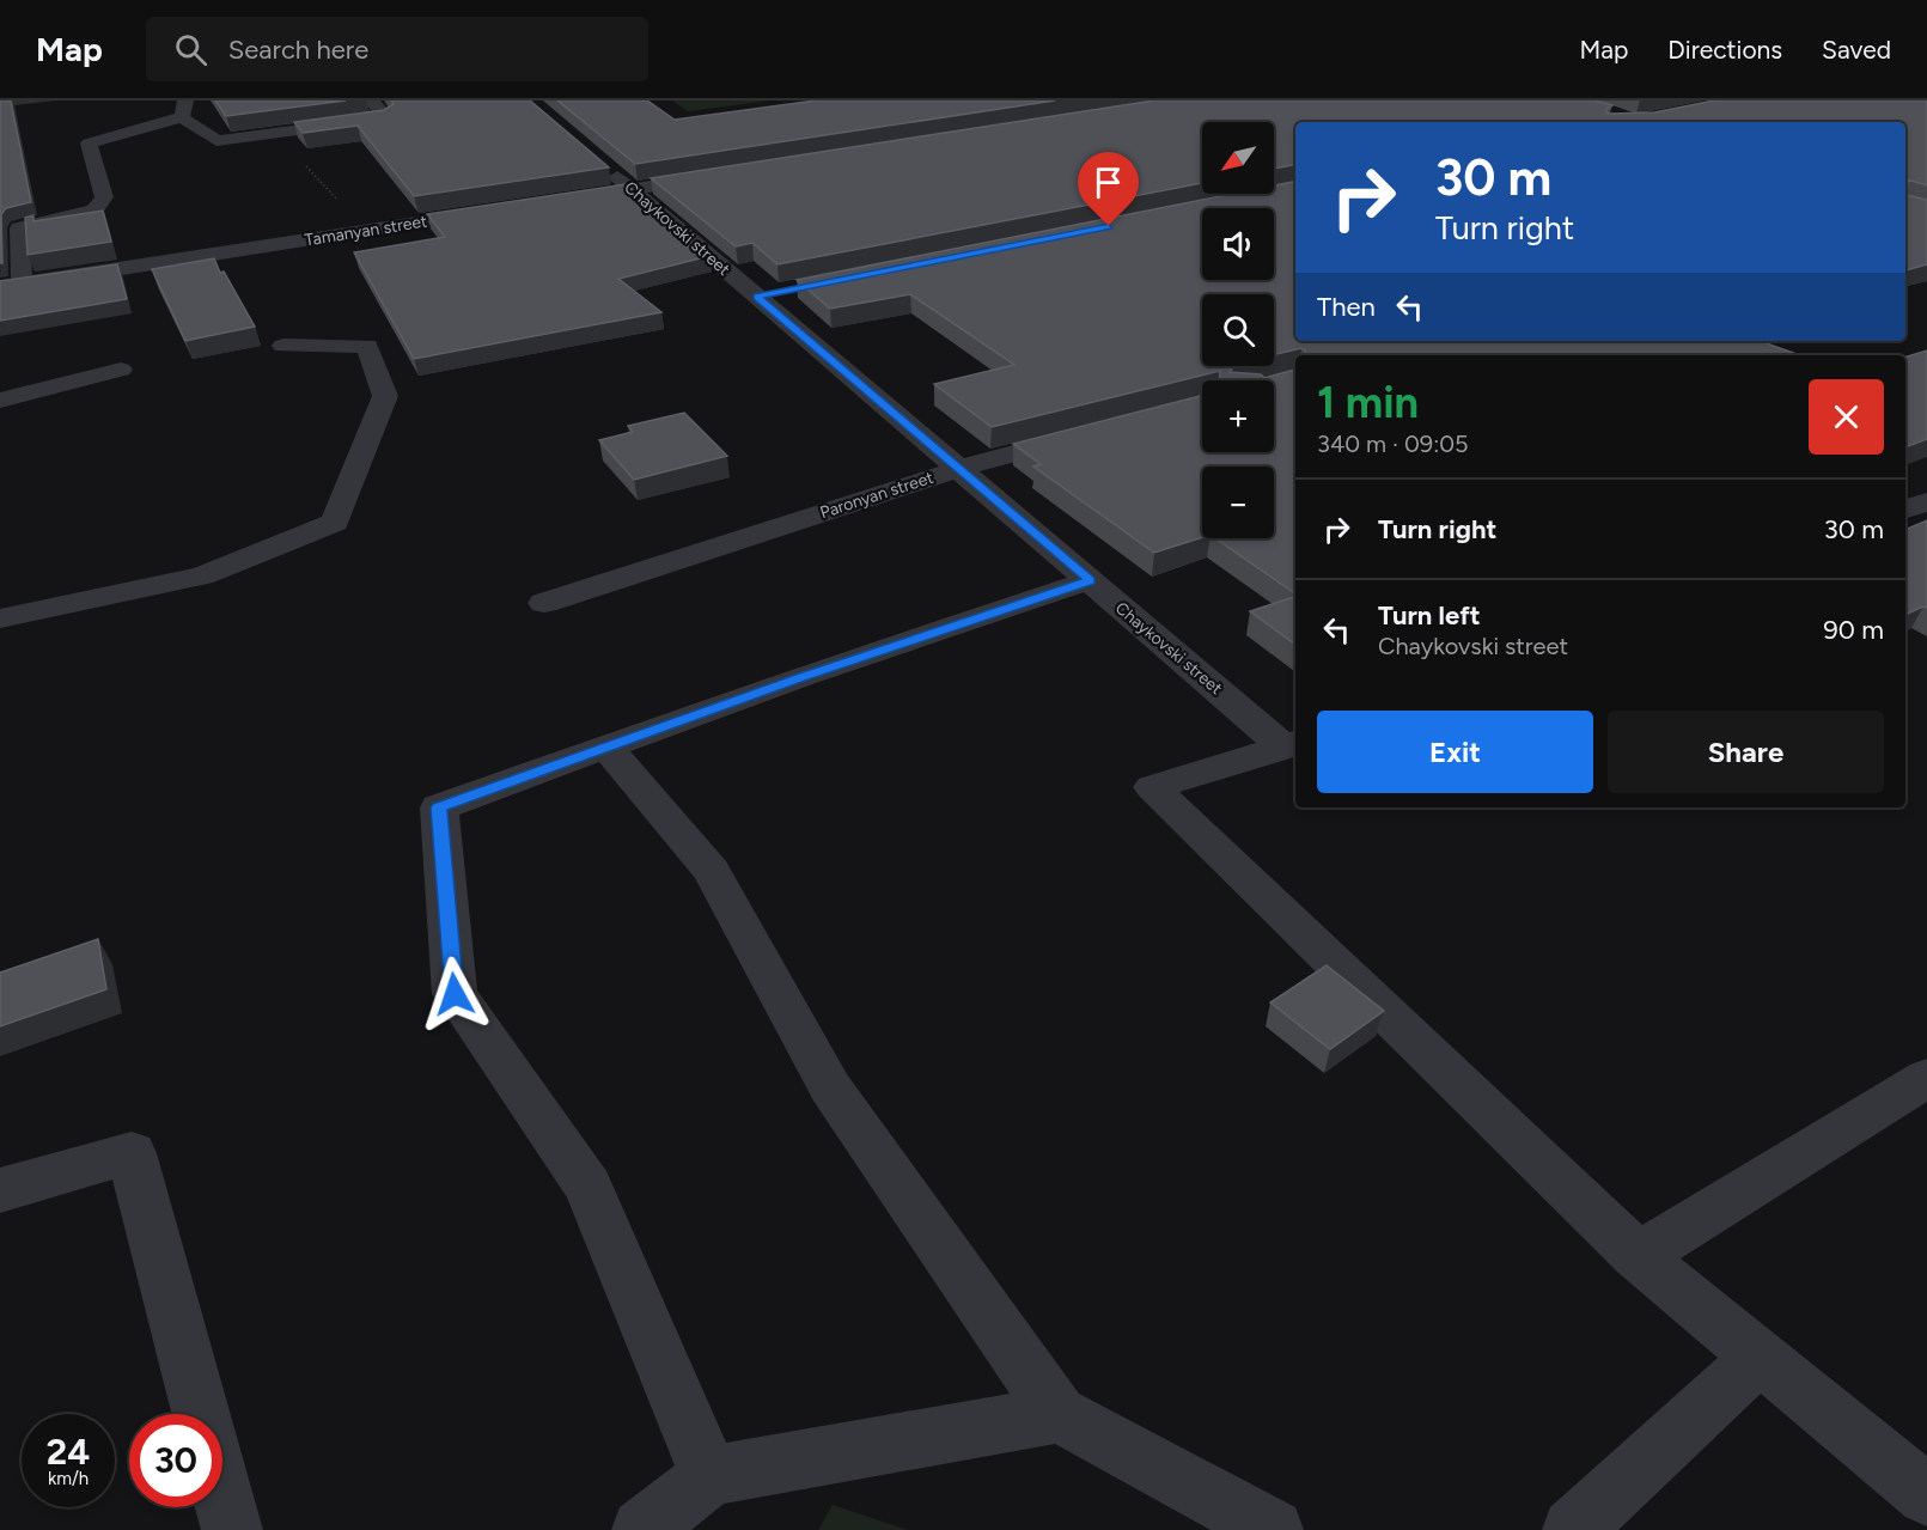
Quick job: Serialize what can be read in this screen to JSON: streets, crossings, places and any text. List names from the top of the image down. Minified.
{"streets":{"street":["Chaykovski street","Tamanyan street","Paronyan street"]},"crossings":[["Chaykovski street","Paronyan street"]],"north":"bottom left","page":{"header":"Map","search":"Search here","nav":["Map","Directions","Saved"],"map_buttons":["+","−"],"turn":["30 m","Turn right"],"then":"Then","heading":["1 min","340 m · 09:05"],"list":[{"name":"Turn right","value":"30 m"},{"name":"Turn left","note":"Chaykovski street","value":"90 m"}],"buttons":["Exit","Share"],"speed":"24 km/h","limit":"30"}}
